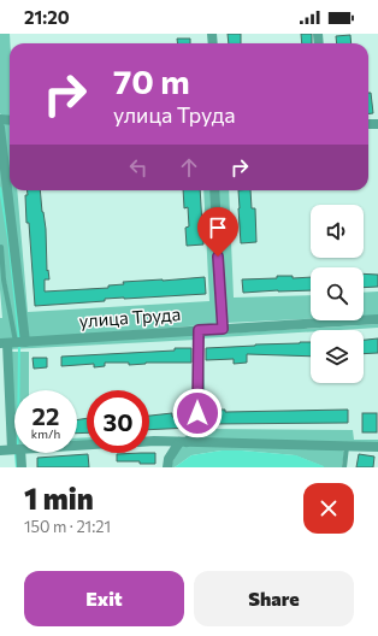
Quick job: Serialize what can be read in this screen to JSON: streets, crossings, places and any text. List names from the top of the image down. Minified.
{"streets":{"street":["улица Труда"]},"page":{"status":"21:20","turn":["70 m","улица Труда"],"speed":"22 km/h","limit":"30","heading":["1 min","150 m · 21:21"],"buttons":["Exit","Share"]}}
